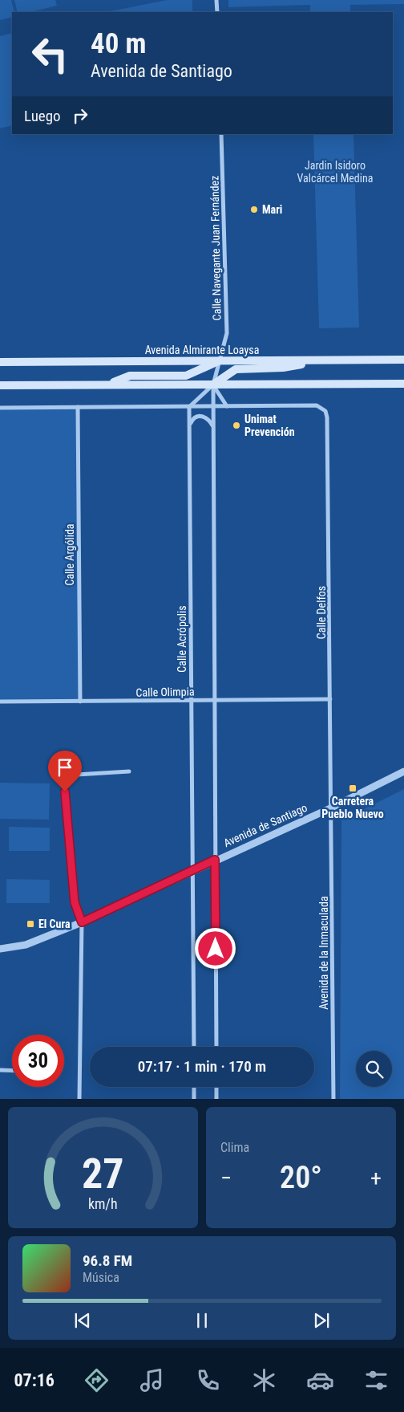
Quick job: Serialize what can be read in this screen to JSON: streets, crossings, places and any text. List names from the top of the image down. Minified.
{"streets":{"main road":["Avenida Almirante Loaysa"],"street":["Calle Navegante Juan Fernández","Calle Argólida","Calle Delfos","Calle Acrópolis","Calle Olimpia","Avenida de Santiago","Avenida de la Inmaculada"]},"crossings":[["Calle Navegante Juan Fernández","Avenida Almirante Loaysa"],["Calle Argólida","Calle Olimpia"],["Calle Delfos","Calle Olimpia"],["Calle Delfos","Avenida de Santiago"],["Calle Delfos","Avenida de la Inmaculada"],["Calle Acrópolis","Calle Olimpia"],["Calle Acrópolis","Avenida de Santiago"],["Avenida de Santiago","Avenida de la Inmaculada"]],"parks":["Jardin Isidoro Valcárcel Medina"],"places":{"other":["Mari","Unimat Prevención"],"transit":["Carretera Pueblo Nuevo","El Cura"]},"page":{"turn":["40 m","Avenida de Santiago"],"then":"Luego","limit":"30","trip":"07:17 · 1 min · 170 m","tile":"Clima","heat":["−","20°","+"],"song":["96.8 FM","Música"],"tabs":"07:16","gauge":["27","km/h"]}}
